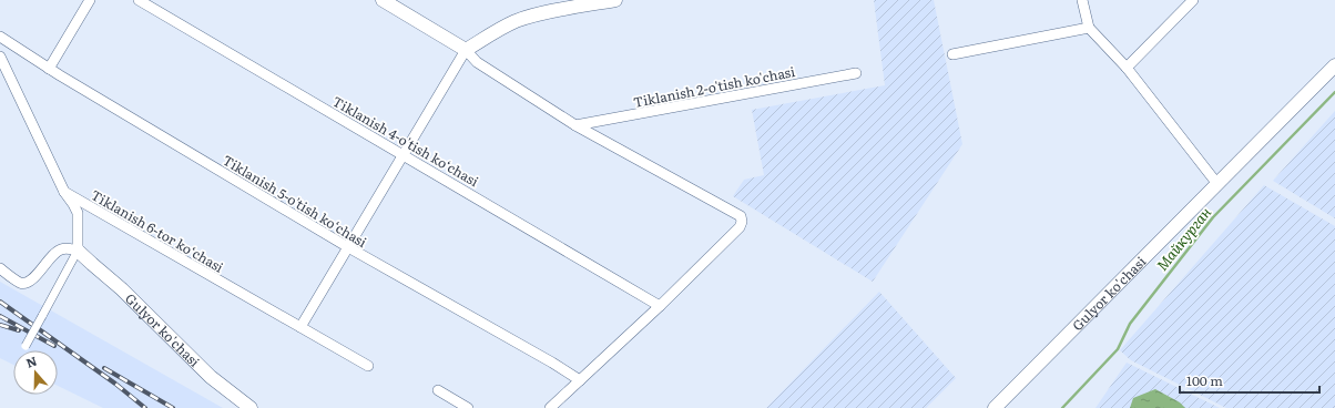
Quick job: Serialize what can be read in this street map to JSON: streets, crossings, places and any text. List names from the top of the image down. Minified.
{"streets":{"street":["Tiklanish 2-o'tish ko'chasi","Tiklanish 4-o'tish ko‘chasi","Tiklanish 5-o'tish ko‘chasi","Tiklanish 6-tor ko‘chasi","Gulyor ko'chasi"]},"water":["Майкурган"],"scale_bar":"100 m","north":"top"}
